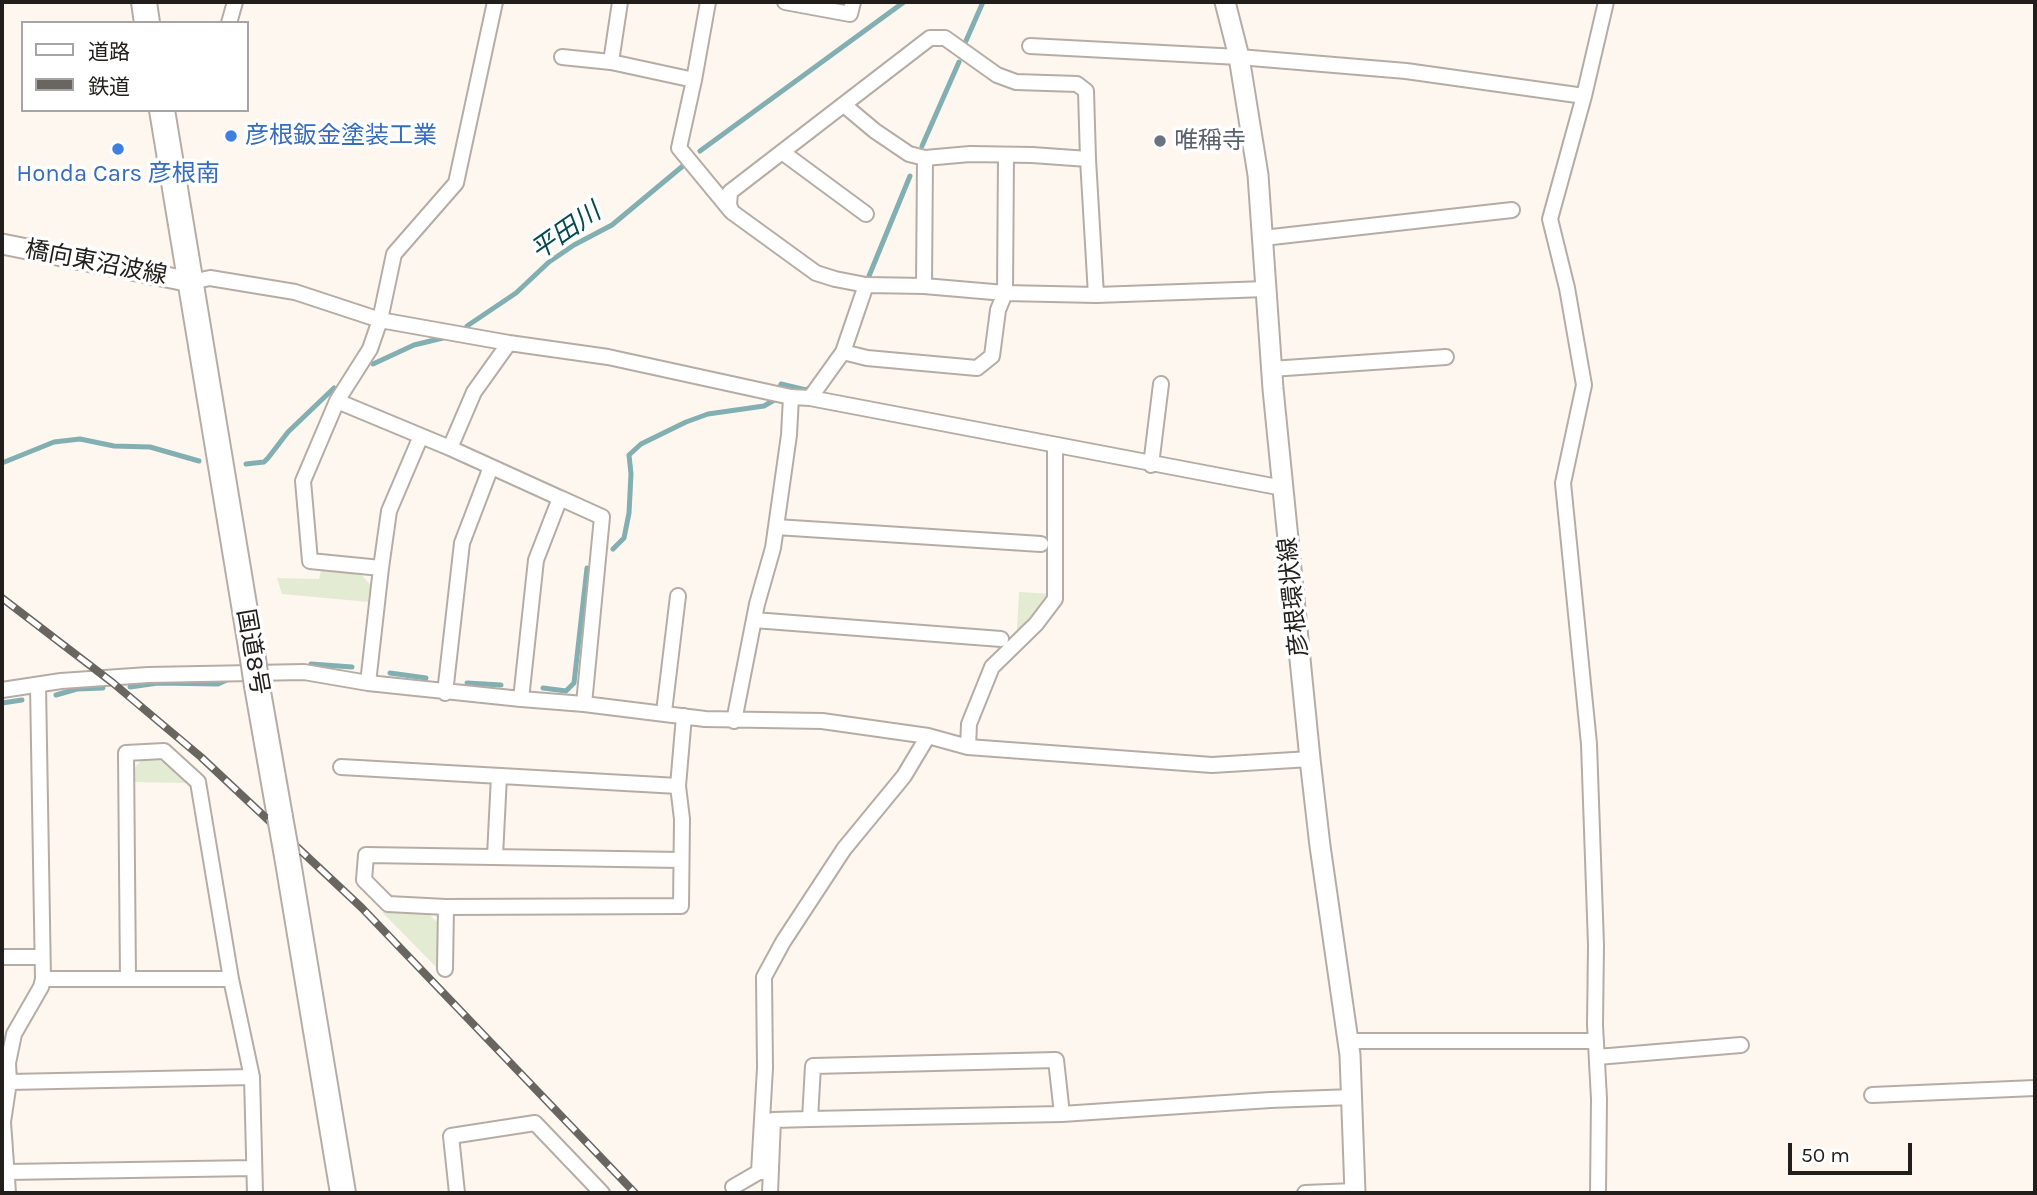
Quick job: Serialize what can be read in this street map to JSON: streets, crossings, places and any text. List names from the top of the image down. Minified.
{"streets":{"highway":["国道8号"],"main road":["橋向東沼波線","彦根環状線"]},"crossings":[["橋向東沼波線","国道8号"]],"water":["平田川"],"places":["彦根鈑金塗装工業","唯稱寺","Honda Cars 彦根南"],"legend":["道路","鉄道"],"scale_bar":"50 m"}
